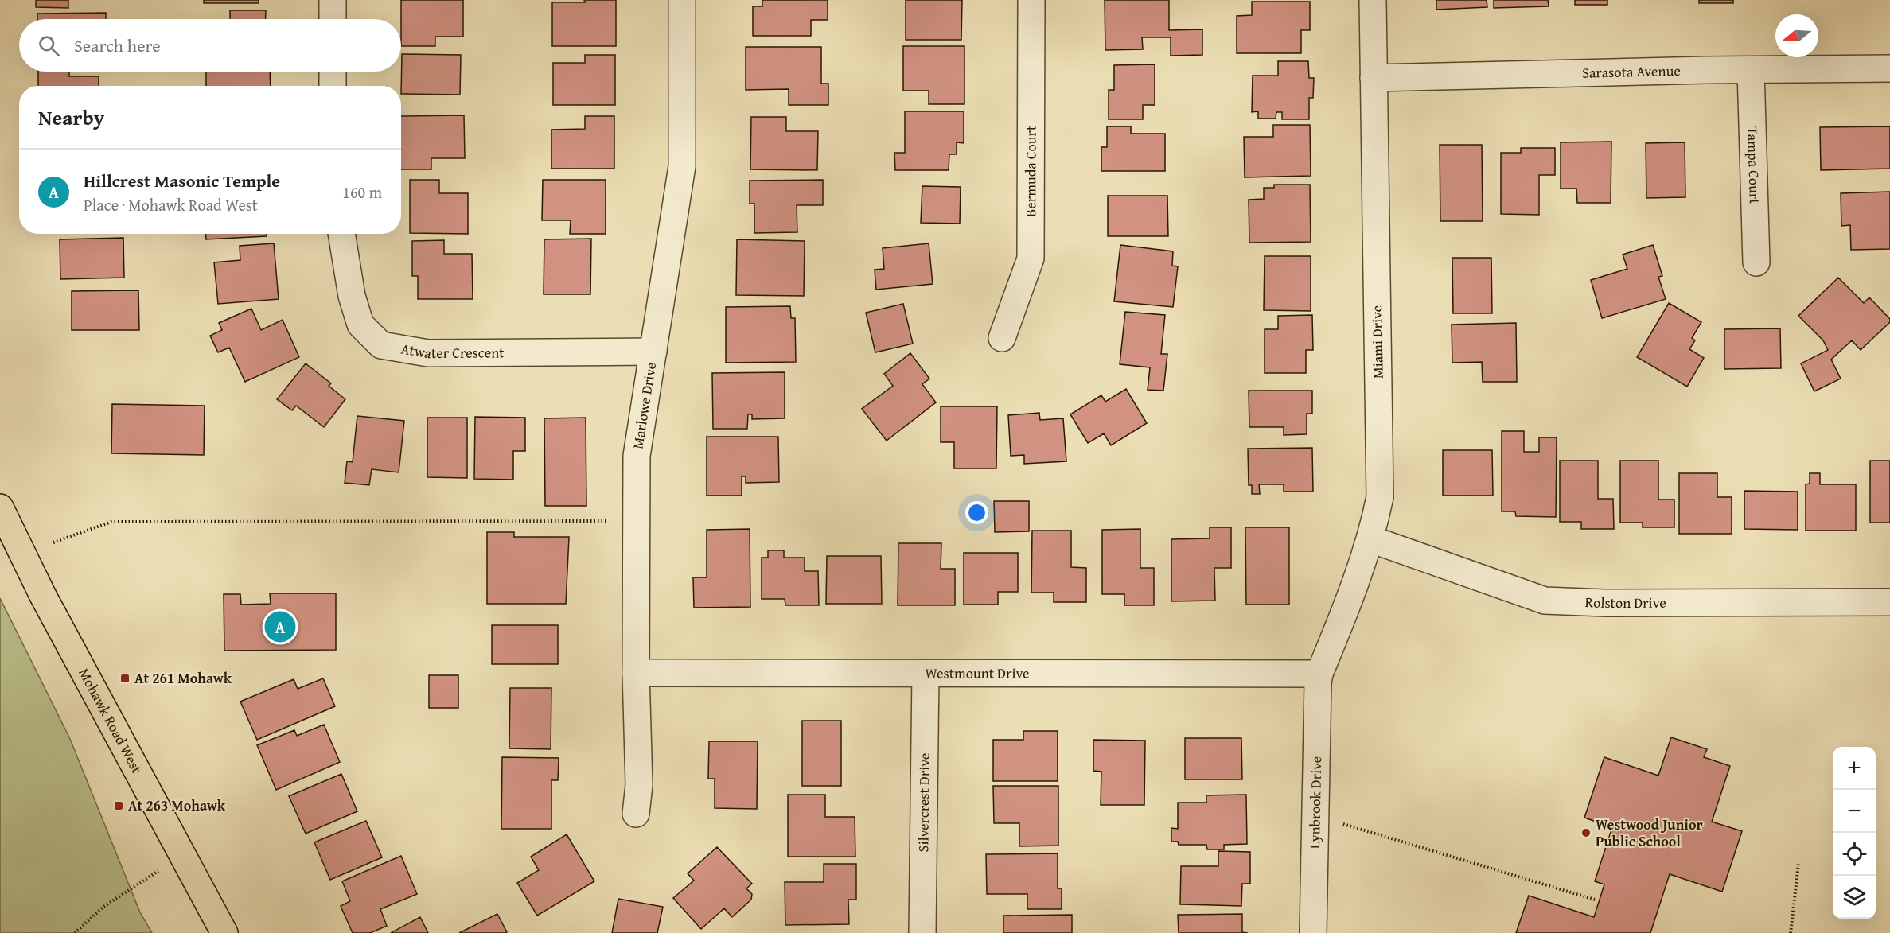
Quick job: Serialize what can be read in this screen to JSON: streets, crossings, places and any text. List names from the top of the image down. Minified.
{"streets":{"main road":["Mohawk Road West"],"street":["Sarasota Avenue","Tampa Court","Bermuda Court","Miami Drive","Atwater Crescent","Marlowe Drive","Rolston Drive","Westmount Drive","Silvercrest Drive","Lynbrook Drive"]},"crossings":[["Sarasota Avenue","Tampa Court"],["Sarasota Avenue","Miami Drive"],["Miami Drive","Rolston Drive"],["Miami Drive","Westmount Drive"],["Miami Drive","Lynbrook Drive"],["Atwater Crescent","Marlowe Drive"],["Marlowe Drive","Westmount Drive"],["Westmount Drive","Silvercrest Drive"],["Westmount Drive","Lynbrook Drive"]],"places":{"transit":["At 261 Mohawk","At 263 Mohawk"],"other":["Westwood Junior Public School"]},"north":"left","page":{"search":"Search here","heading":"Nearby","list":[{"mark":"A","name":"Hillcrest Masonic Temple","note":"Place · Mohawk Road West","value":"160 m"}],"pins":"A","map_buttons":["+","−"]}}
